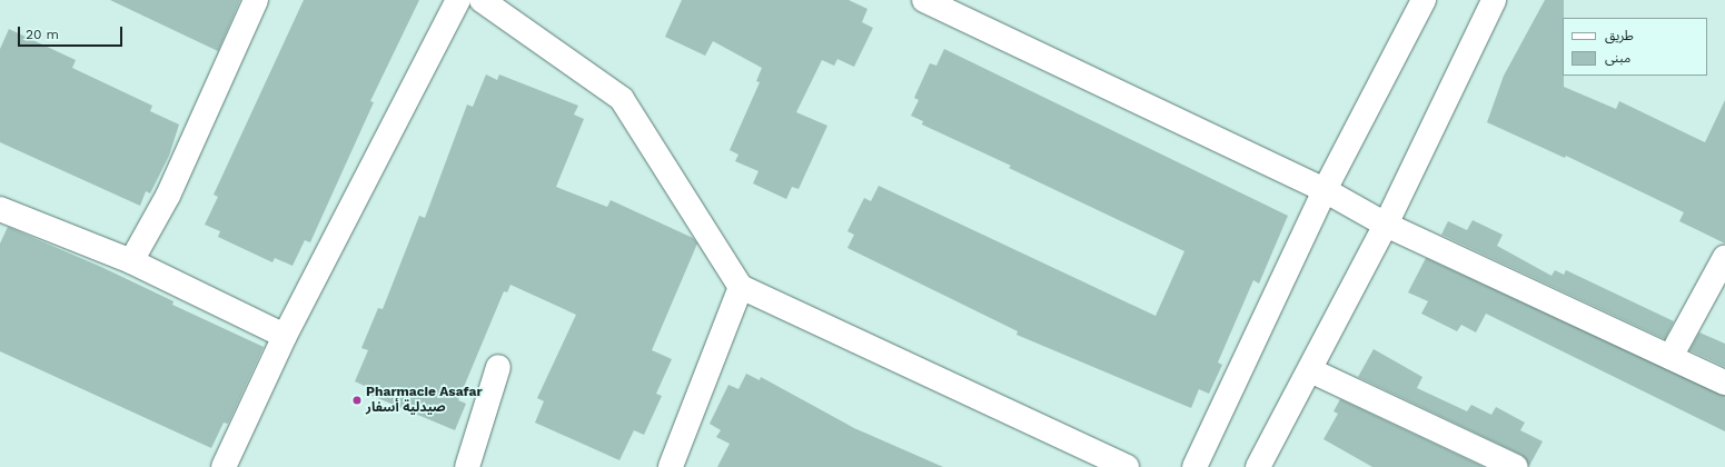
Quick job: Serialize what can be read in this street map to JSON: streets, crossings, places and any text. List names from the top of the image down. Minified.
{"places":["Pharmacie Asafar صيدلية أسفار"],"legend":["طريق","مبنى"],"scale_bar":"20 m"}
